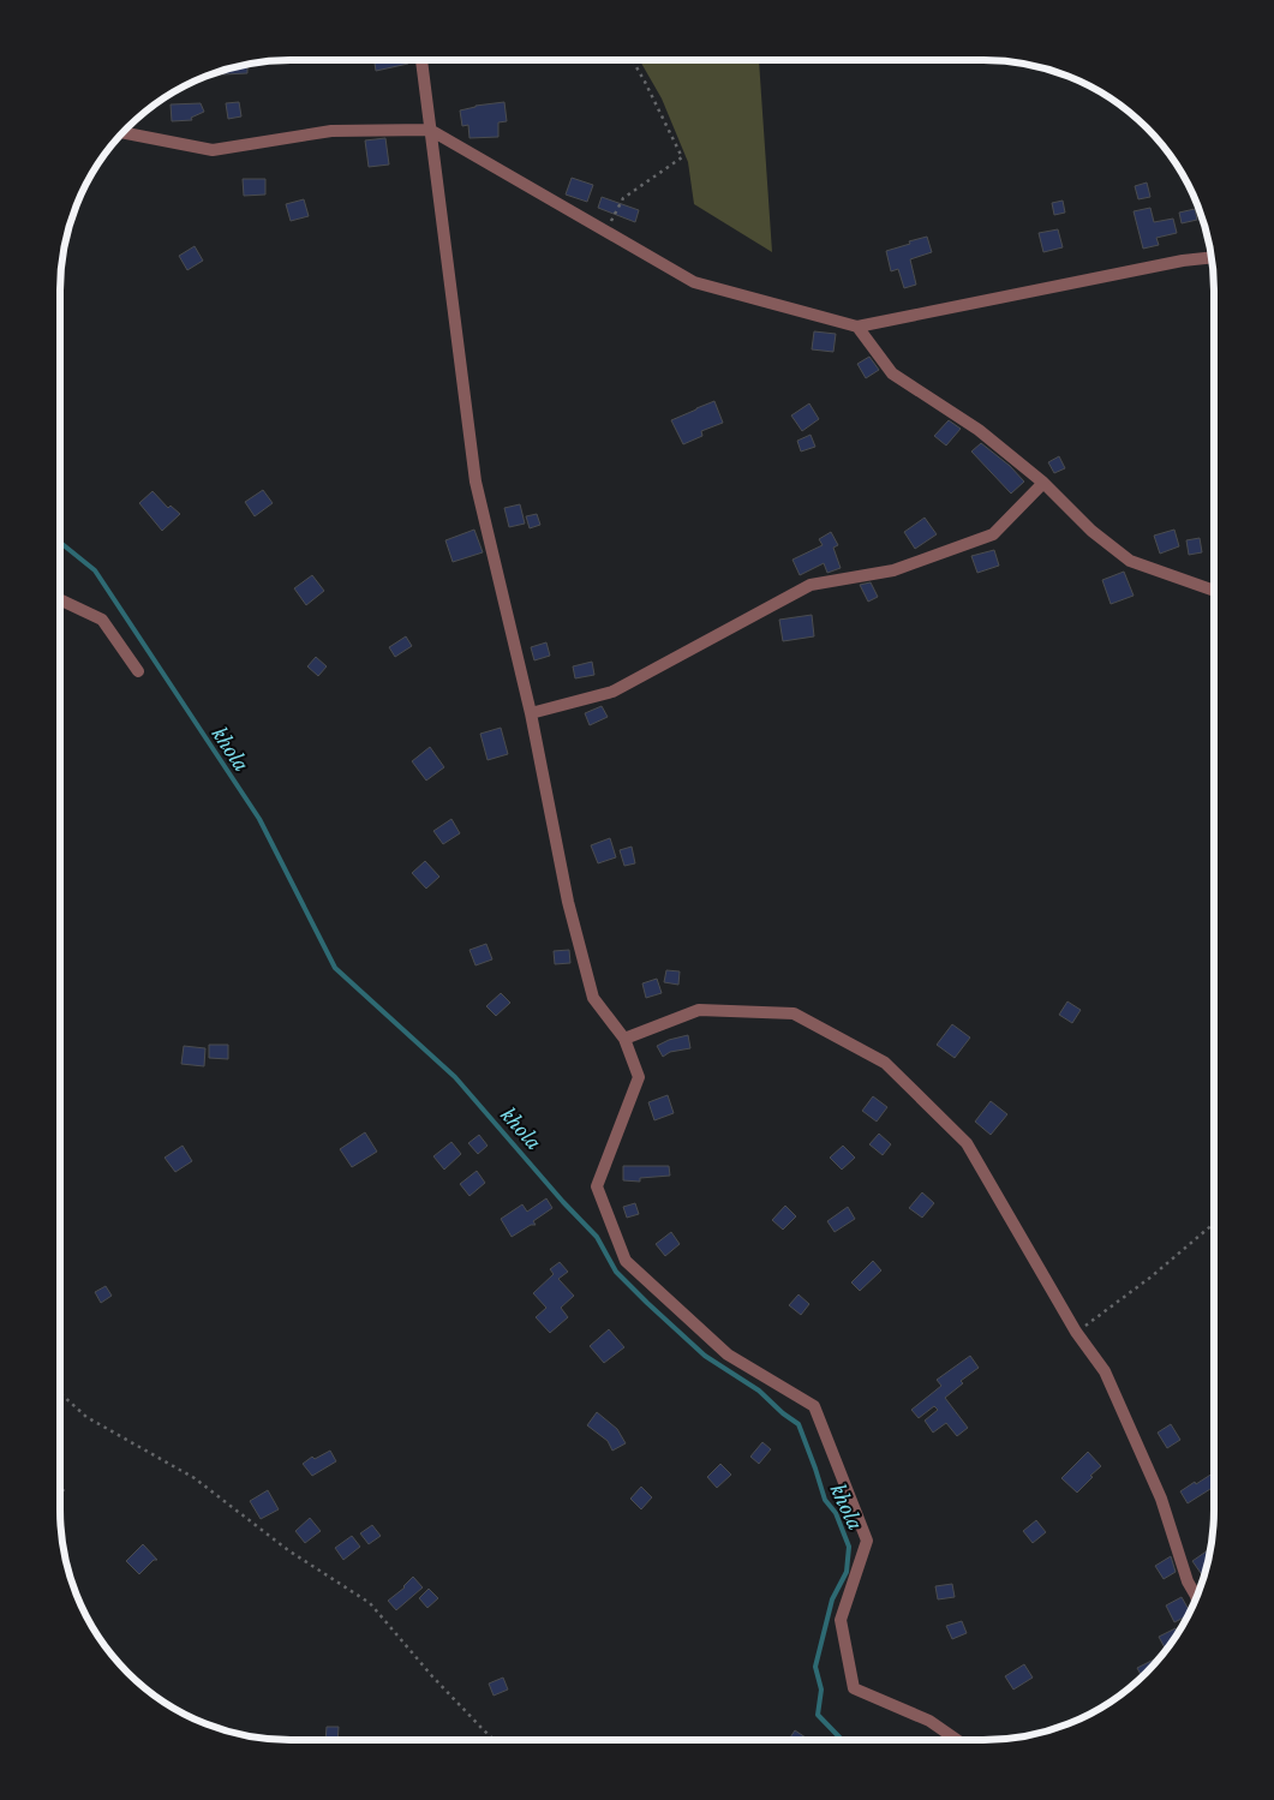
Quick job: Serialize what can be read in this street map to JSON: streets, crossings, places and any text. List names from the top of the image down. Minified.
{"water":["khola"]}
